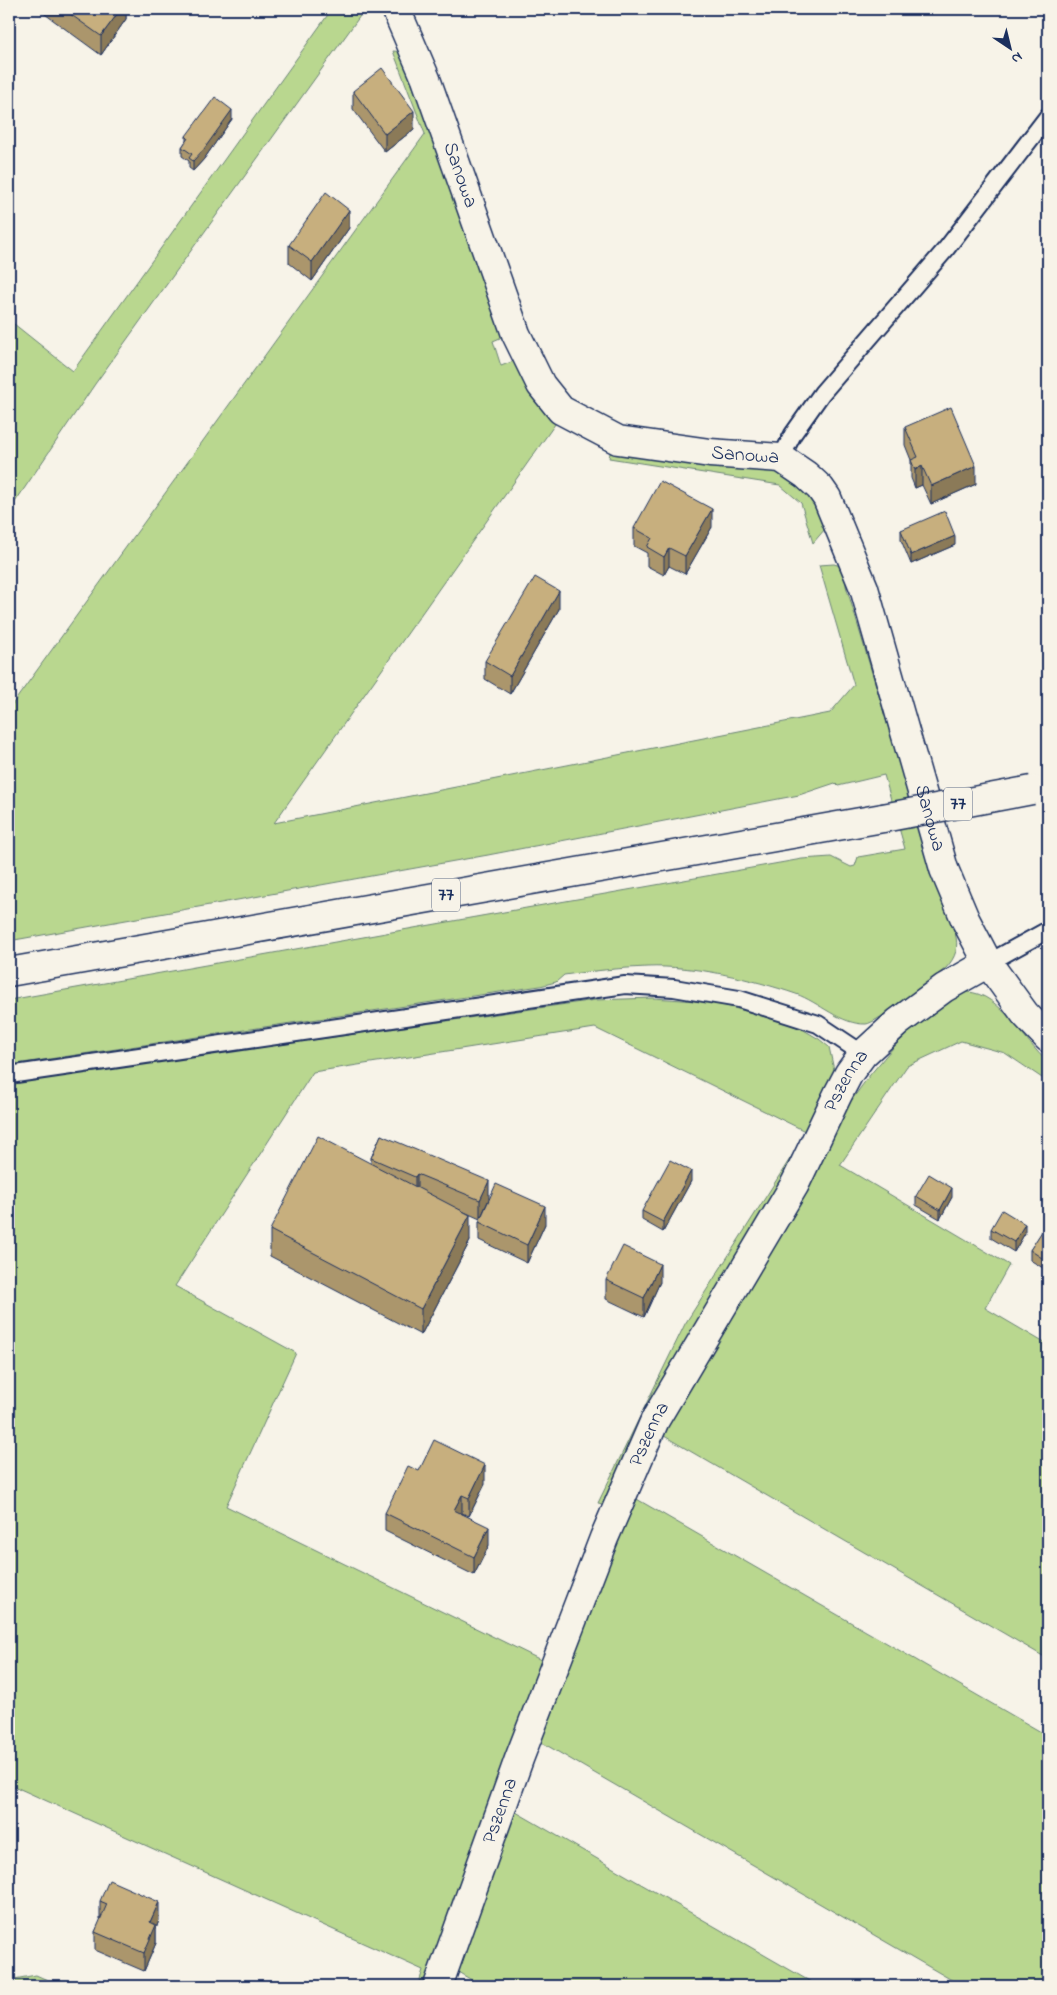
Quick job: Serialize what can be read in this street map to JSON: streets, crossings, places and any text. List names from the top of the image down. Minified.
{"streets":{"street":["Sanowa","77","Pszenna"]},"crossings":[["Sanowa","Pszenna"]],"north":"bottom right"}
